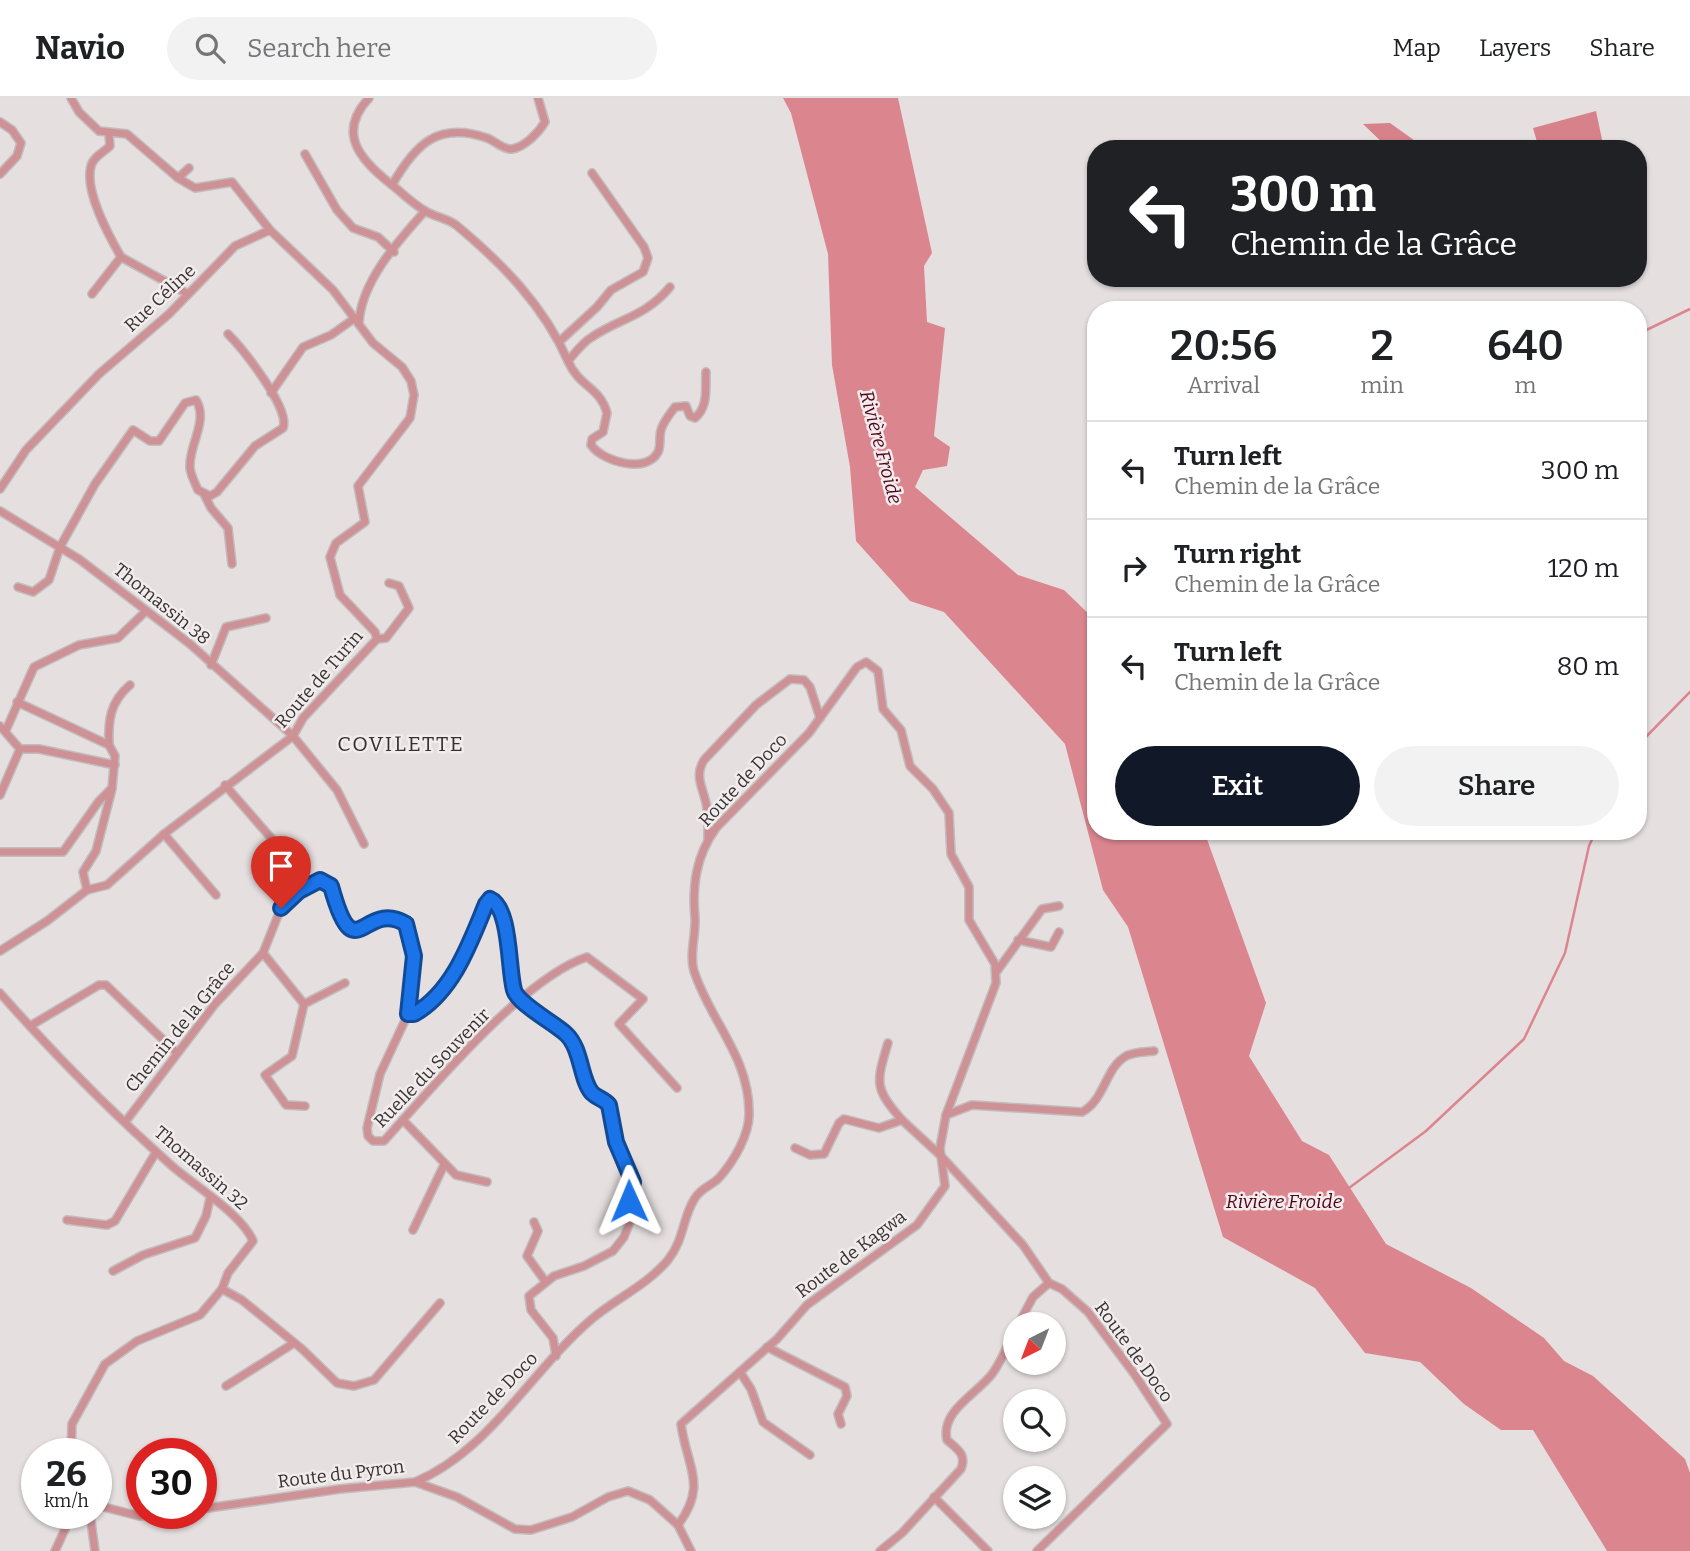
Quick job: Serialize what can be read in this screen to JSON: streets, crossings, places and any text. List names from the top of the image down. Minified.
{"streets":{"street":["Rue Céline","Thomassin 38","Route de Turin","Route de Doco","Chemin de la Grâce","Ruelle du Souvenir","Thomassin 32","Route de Kagwa","Route du Pyron"]},"crossings":[["Thomassin 38","Route de Turin"],["Route de Doco","Route du Pyron"],["Chemin de la Grâce","Ruelle du Souvenir"],["Chemin de la Grâce","Thomassin 32"],["Route de Kagwa","Route du Pyron"]],"districts":["COVILETTE"],"water":["Rivière Froide"],"north":"bottom left","page":{"header":"Navio","search":"Search here","nav":["Map","Layers","Share"],"turn":["300 m","Chemin de la Grâce"],"eta":["20:56","Arrival","2","min","640","m"],"list":[{"name":"Turn left","note":"Chemin de la Grâce","value":"300 m"},{"name":"Turn right","note":"Chemin de la Grâce","value":"120 m"},{"name":"Turn left","note":"Chemin de la Grâce","value":"80 m"}],"buttons":["Exit","Share"],"speed":"26 km/h","limit":"30"}}
